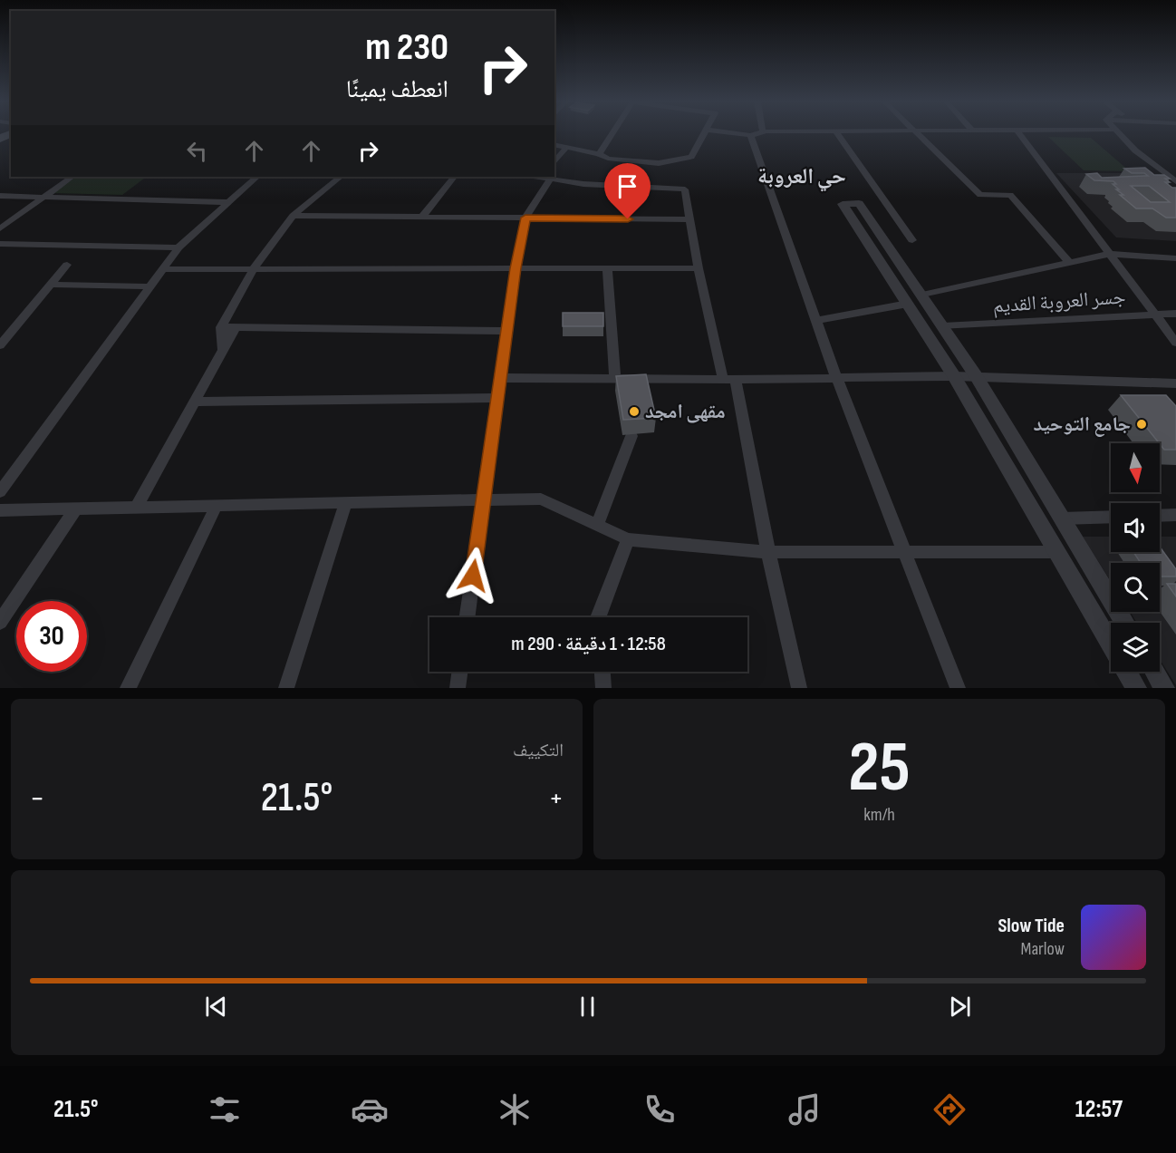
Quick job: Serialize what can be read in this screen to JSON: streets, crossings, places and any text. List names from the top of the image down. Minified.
{"streets":{"street":["جسر العروبة القديم"]},"districts":["حي العروبة"],"places":["مقهى امجد","جامع التوحيد"],"north":"bottom","page":{"turn":["230 m","انعطف يمينًا"],"limit":"30","trip":"12:58 · 1 دقيقة · 290 m","tile":[["25","km/h"],"التكييف"],"heat":["−","21.5°","+"],"song":["Slow Tide","Marlow"],"tabs":["12:57","21.5°"]}}
